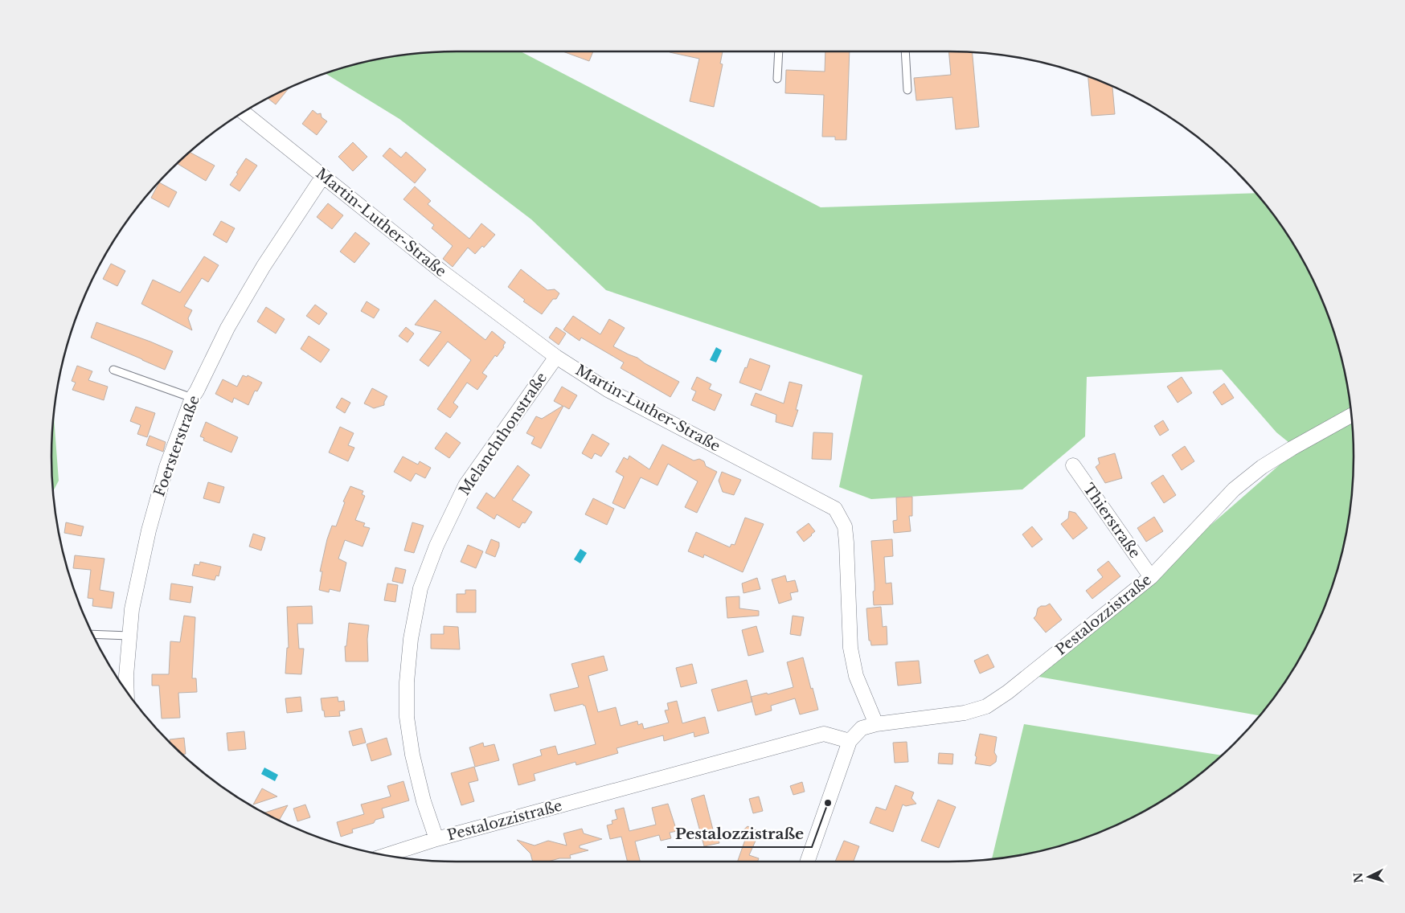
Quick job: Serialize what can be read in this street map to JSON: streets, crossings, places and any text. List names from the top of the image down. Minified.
{"streets":{"street":["Martin-Luther-Straße","Melanchthonstraße","Foersterstraße","Thierstraße","Pestalozzistraße"]},"crossings":[["Martin-Luther-Straße","Melanchthonstraße"],["Martin-Luther-Straße","Foersterstraße"],["Martin-Luther-Straße","Pestalozzistraße"],["Melanchthonstraße","Pestalozzistraße"],["Thierstraße","Pestalozzistraße"]],"places":["Pestalozzistraße"],"north":"left"}
